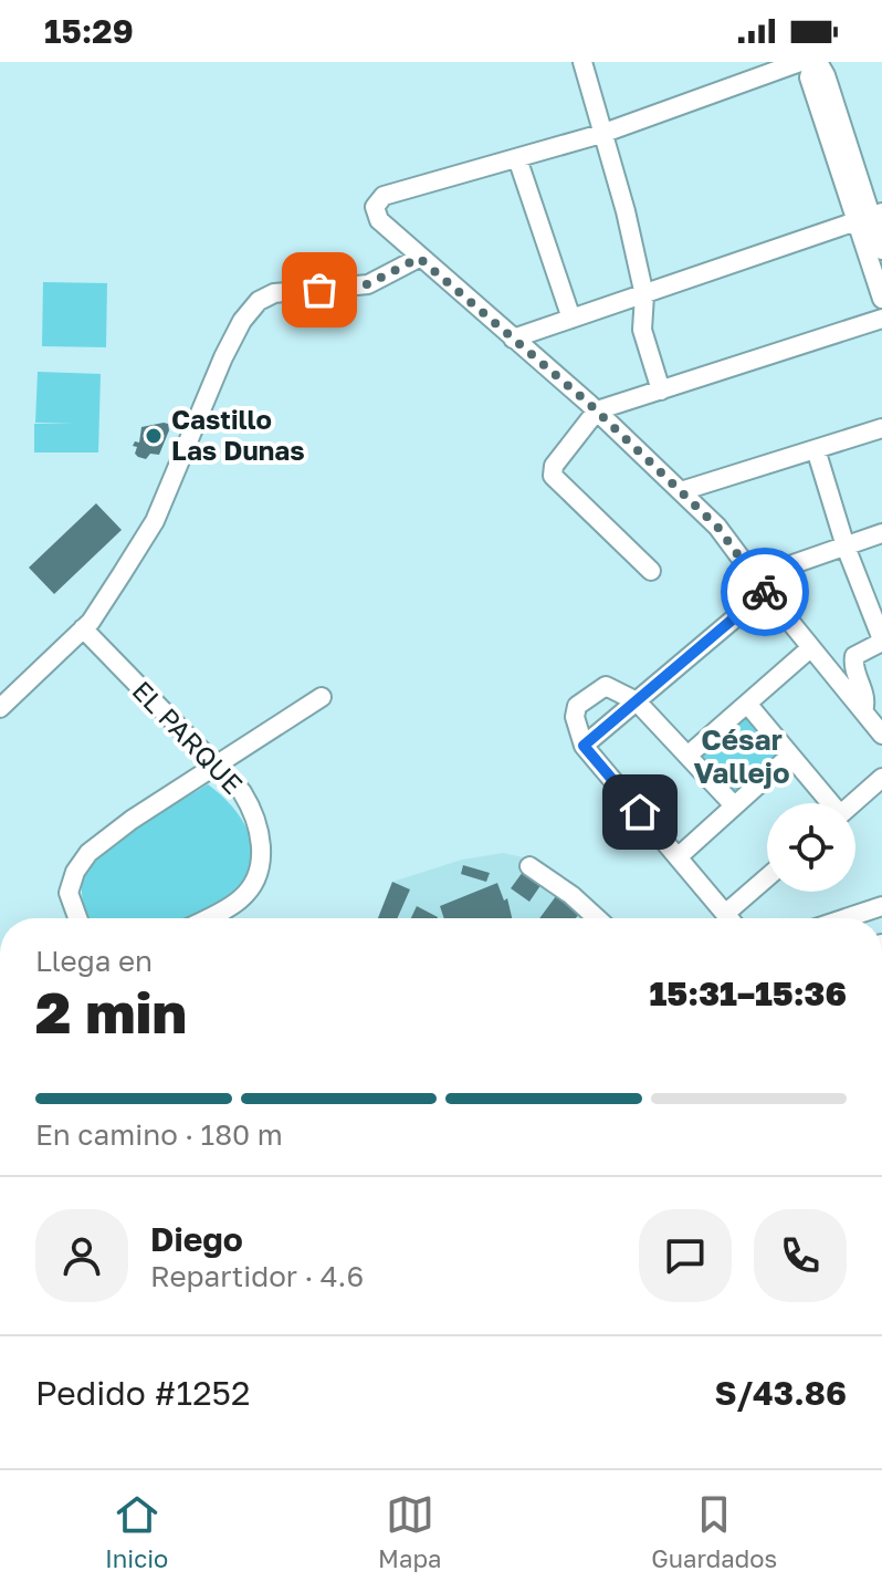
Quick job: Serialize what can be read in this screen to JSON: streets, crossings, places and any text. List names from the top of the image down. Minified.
{"streets":{"street":["EL PARQUE"]},"districts":["César Vallejo"],"places":["Castillo Las Dunas"],"page":{"status":"15:29","heading":["2 min","Llega en","15:31–15:36"],"panel":["Diego","Repartidor · 4.6","Pedido #1252","S/43.86"],"bar":"En camino · 180 m","tabs":["Inicio","Mapa","Guardados"]}}
